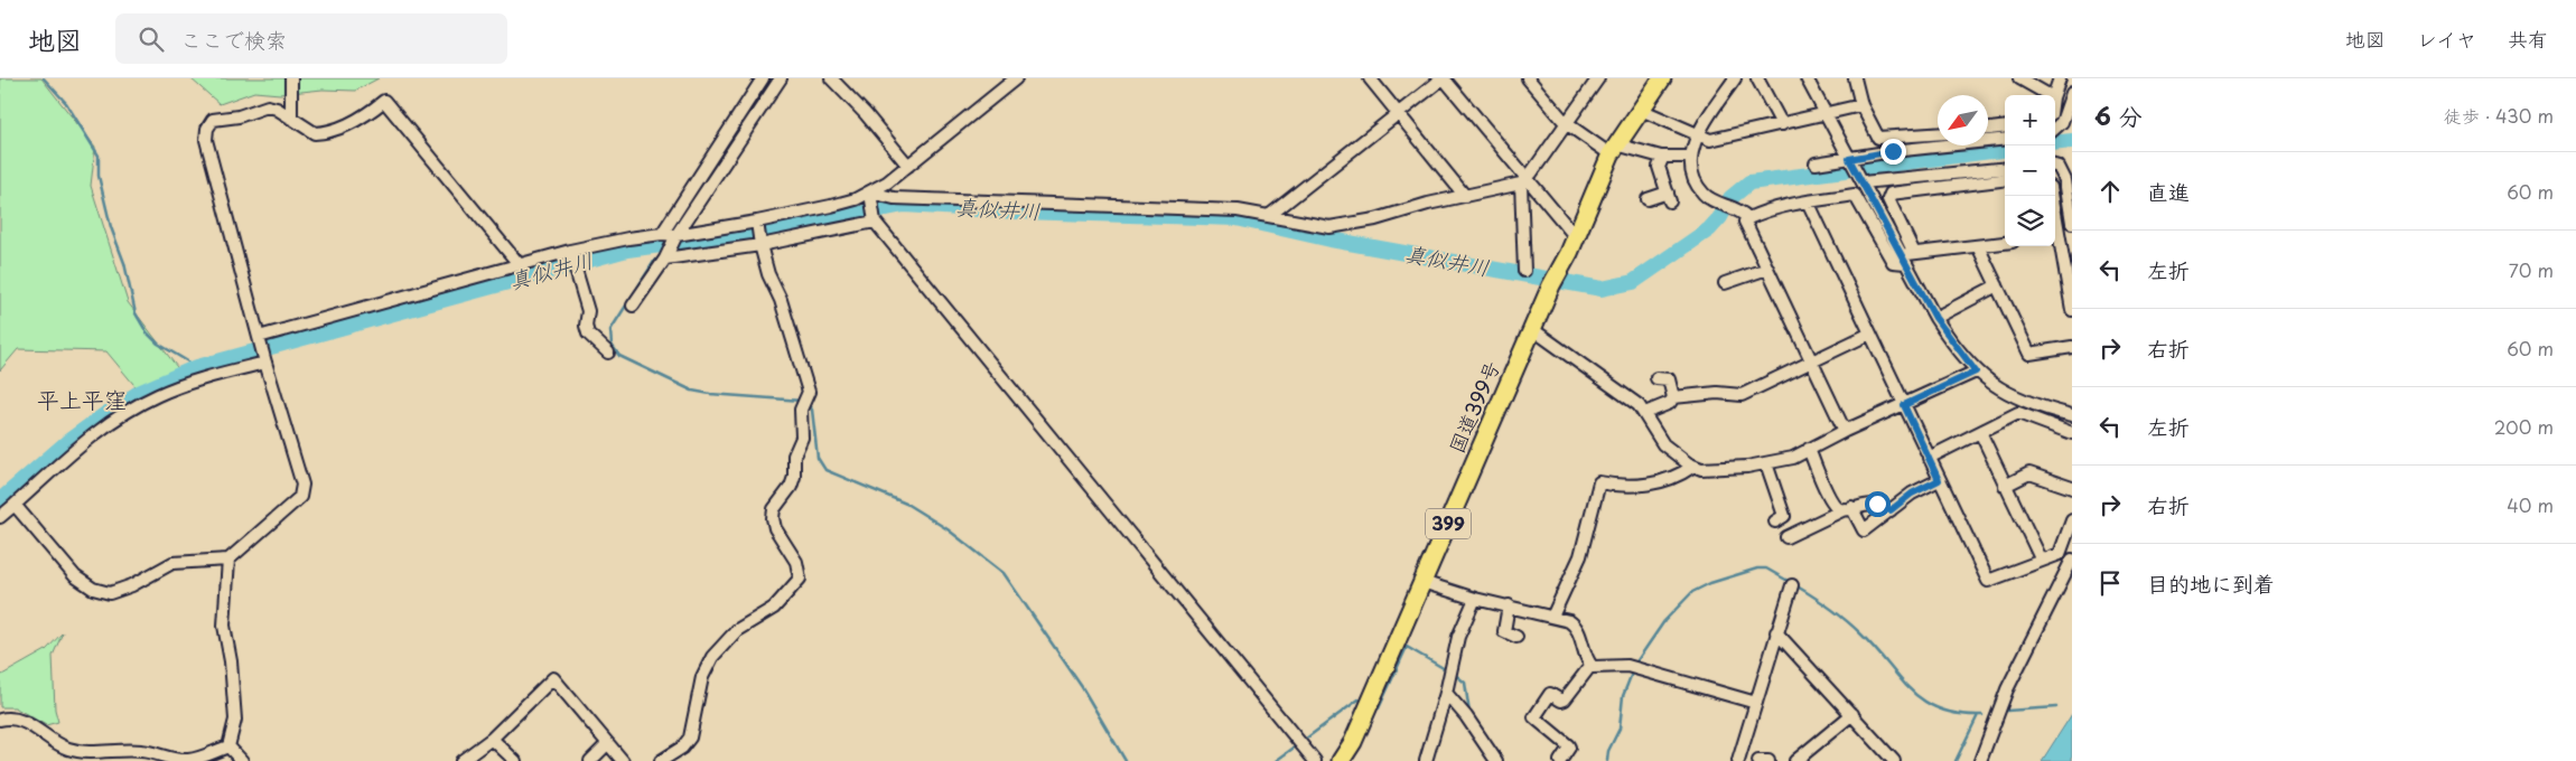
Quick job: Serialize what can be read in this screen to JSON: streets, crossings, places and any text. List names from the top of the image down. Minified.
{"streets":{"highway":["国道399号","399"]},"districts":["平上平窪"],"water":["真似井川"],"north":"bottom left","page":{"header":"地図","search":"ここで検索","nav":["地図","レイヤ","共有"],"heading":["6 分","徒歩 · 430 m"],"map_buttons":["+","−"],"list":[["直進","60 m"],["左折","70 m"],["右折","60 m"],["左折","200 m"],["右折","40 m"],"目的地に到着"]}}
